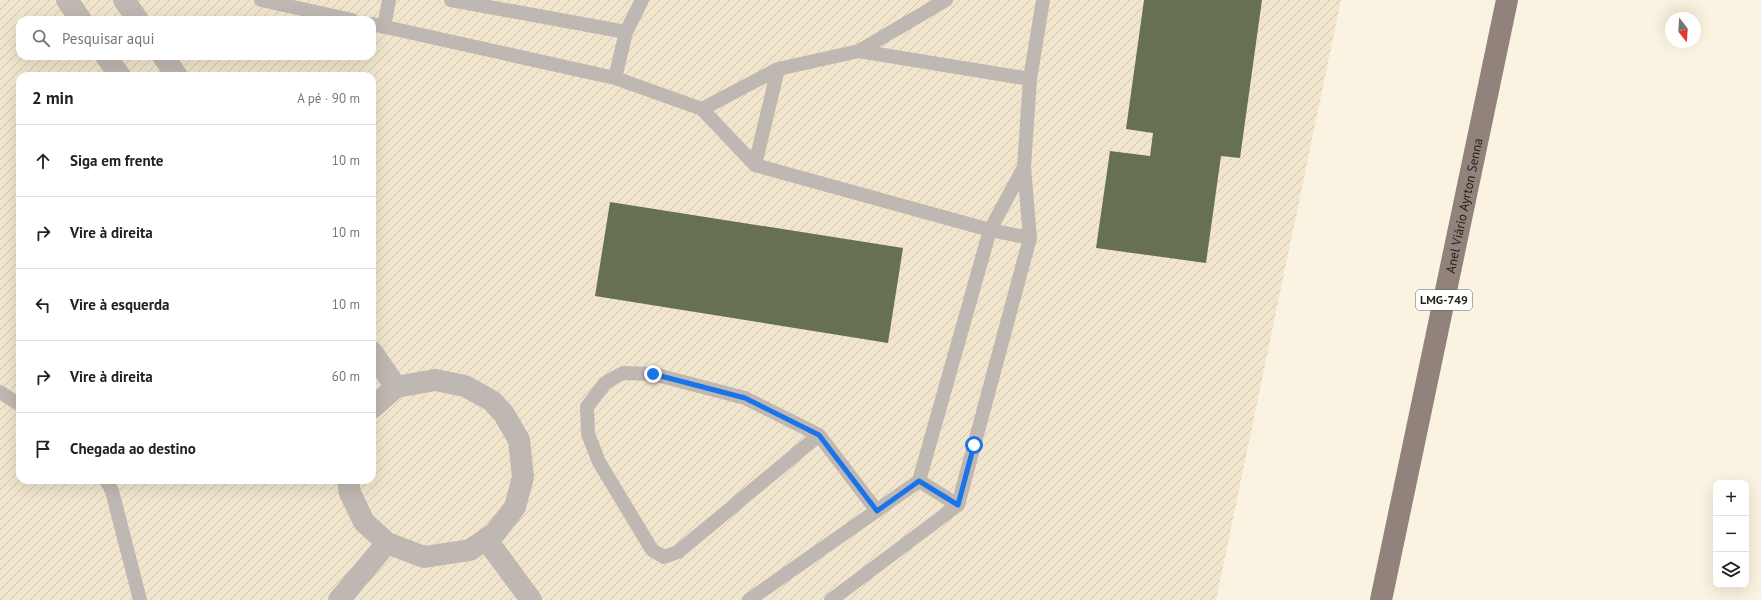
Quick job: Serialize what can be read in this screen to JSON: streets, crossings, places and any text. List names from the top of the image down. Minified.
{"streets":{"main road":["Anel Viário Ayrton Senna","LMG-749"]},"north":"bottom","page":{"search":"Pesquisar aqui","heading":["2 min","A pé · 90 m"],"list":[["Siga em frente","10 m"],["Vire à direita","10 m"],["Vire à esquerda","10 m"],["Vire à direita","60 m"],"Chegada ao destino"],"map_buttons":["+","−"]}}
